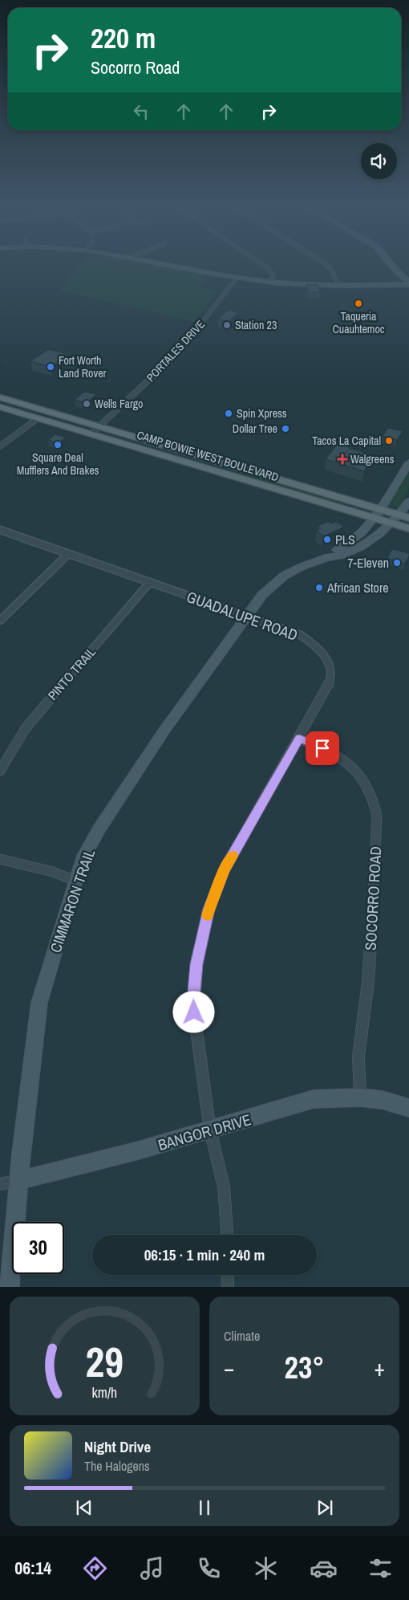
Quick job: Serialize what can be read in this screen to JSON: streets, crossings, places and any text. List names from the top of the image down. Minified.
{"streets":{"main road":["CAMP BOWIE WEST BOULEVARD"],"street":["PORTALES DRIVE","GUADALUPE ROAD","PINTO TRAIL","SOCORRO ROAD","CIMMARON TRAIL","BANGOR DRIVE"]},"crossings":[["PORTALES DRIVE","CAMP BOWIE WEST BOULEVARD"],["CAMP BOWIE WEST BOULEVARD","CIMMARON TRAIL"],["GUADALUPE ROAD","PINTO TRAIL"],["GUADALUPE ROAD","SOCORRO ROAD"],["GUADALUPE ROAD","CIMMARON TRAIL"],["GUADALUPE ROAD","BANGOR DRIVE"],["SOCORRO ROAD","BANGOR DRIVE"],["CIMMARON TRAIL","BANGOR DRIVE"]],"places":{"other":["Taqueria Cuauhtemoc","Station 23","Fort Worth Land Rover","Wells Fargo","Spin Xpress","Dollar Tree","Tacos La Capital","Square Deal Mufflers And Brakes","PLS","7-Eleven","African Store"],"health":["Walgreens"]},"page":{"turn":["220 m","Socorro Road"],"limit":"30","trip":"06:15 · 1 min · 240 m","tile":"Climate","heat":["−","23°","+"],"song":["Night Drive","The Halogens"],"tabs":"06:14","gauge":["29","km/h"]}}
